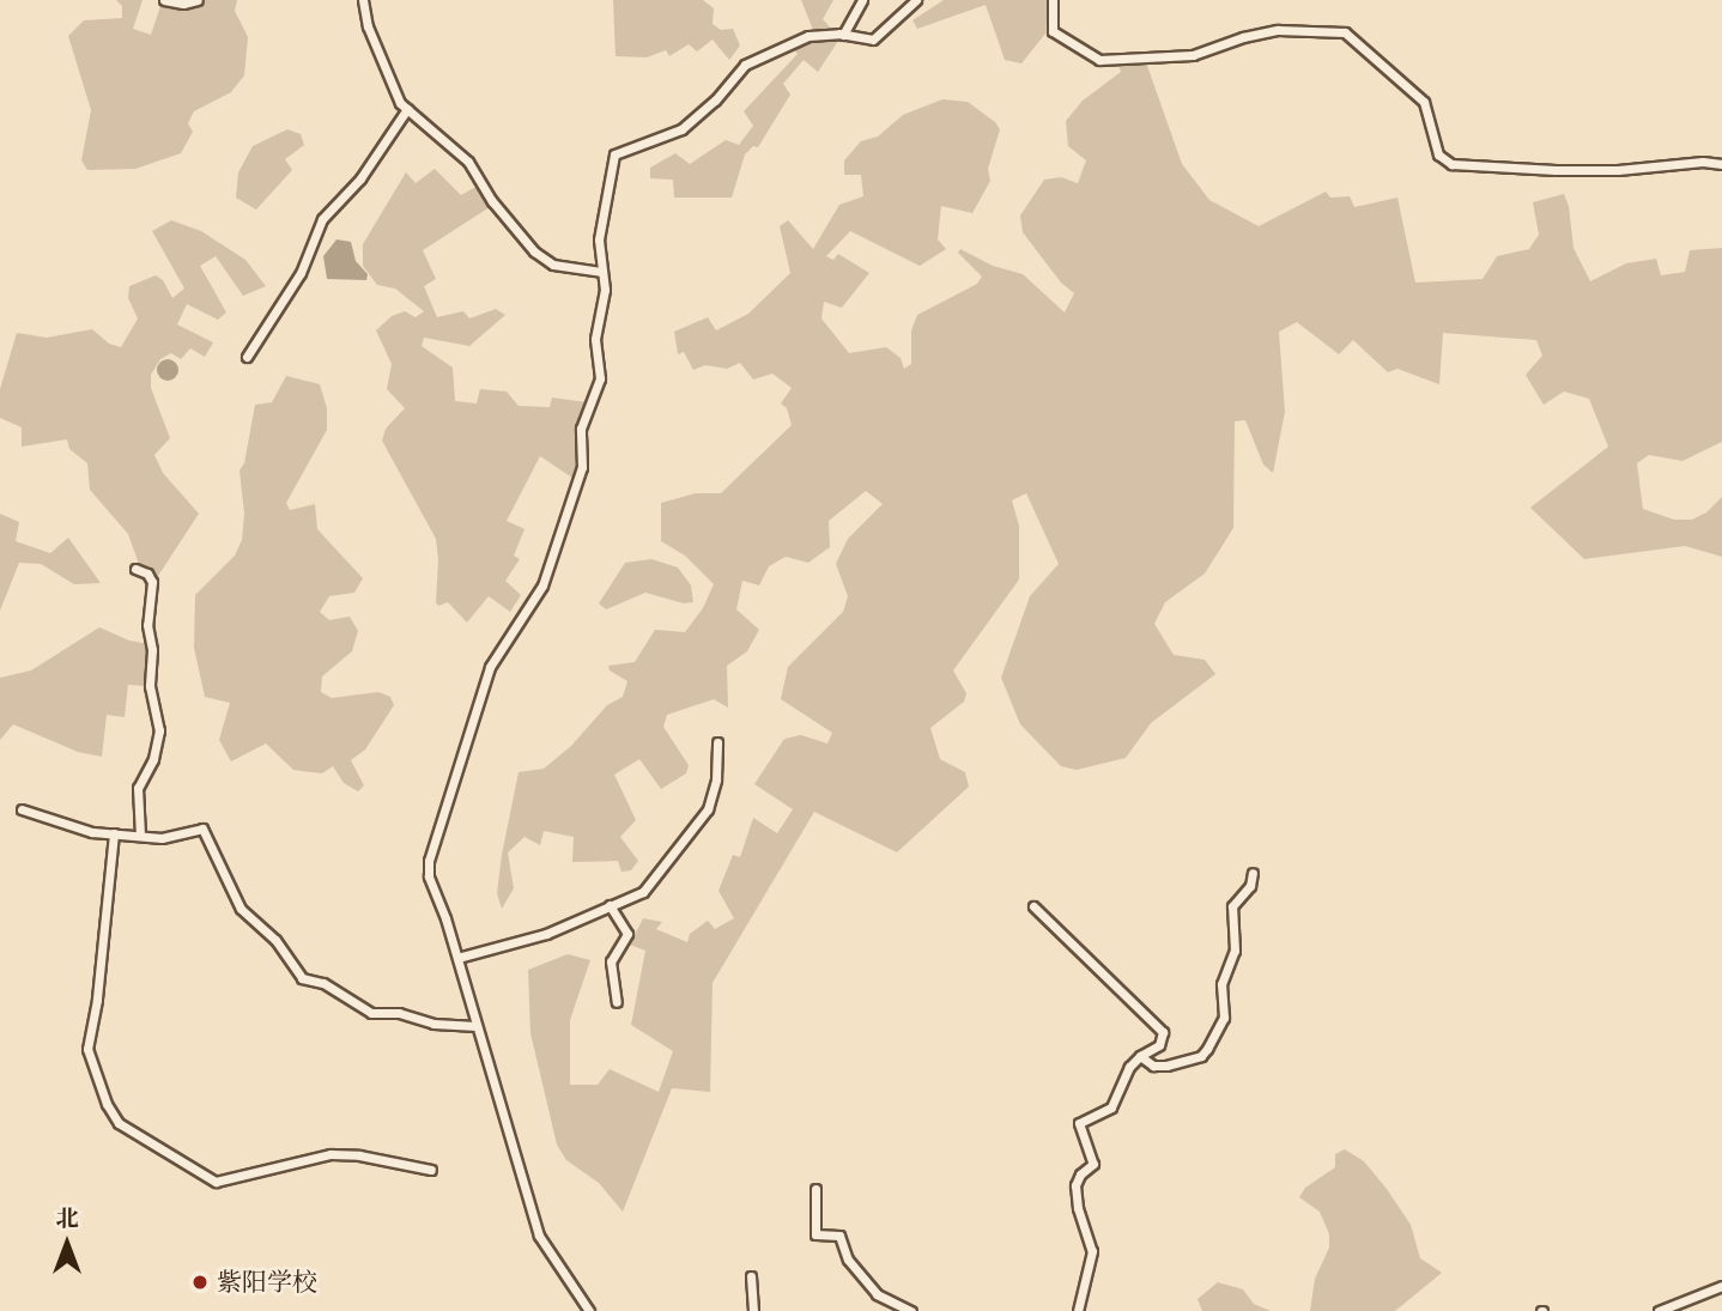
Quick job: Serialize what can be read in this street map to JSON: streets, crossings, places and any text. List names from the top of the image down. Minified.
{"places":["紫阳学校"],"north":"top"}
